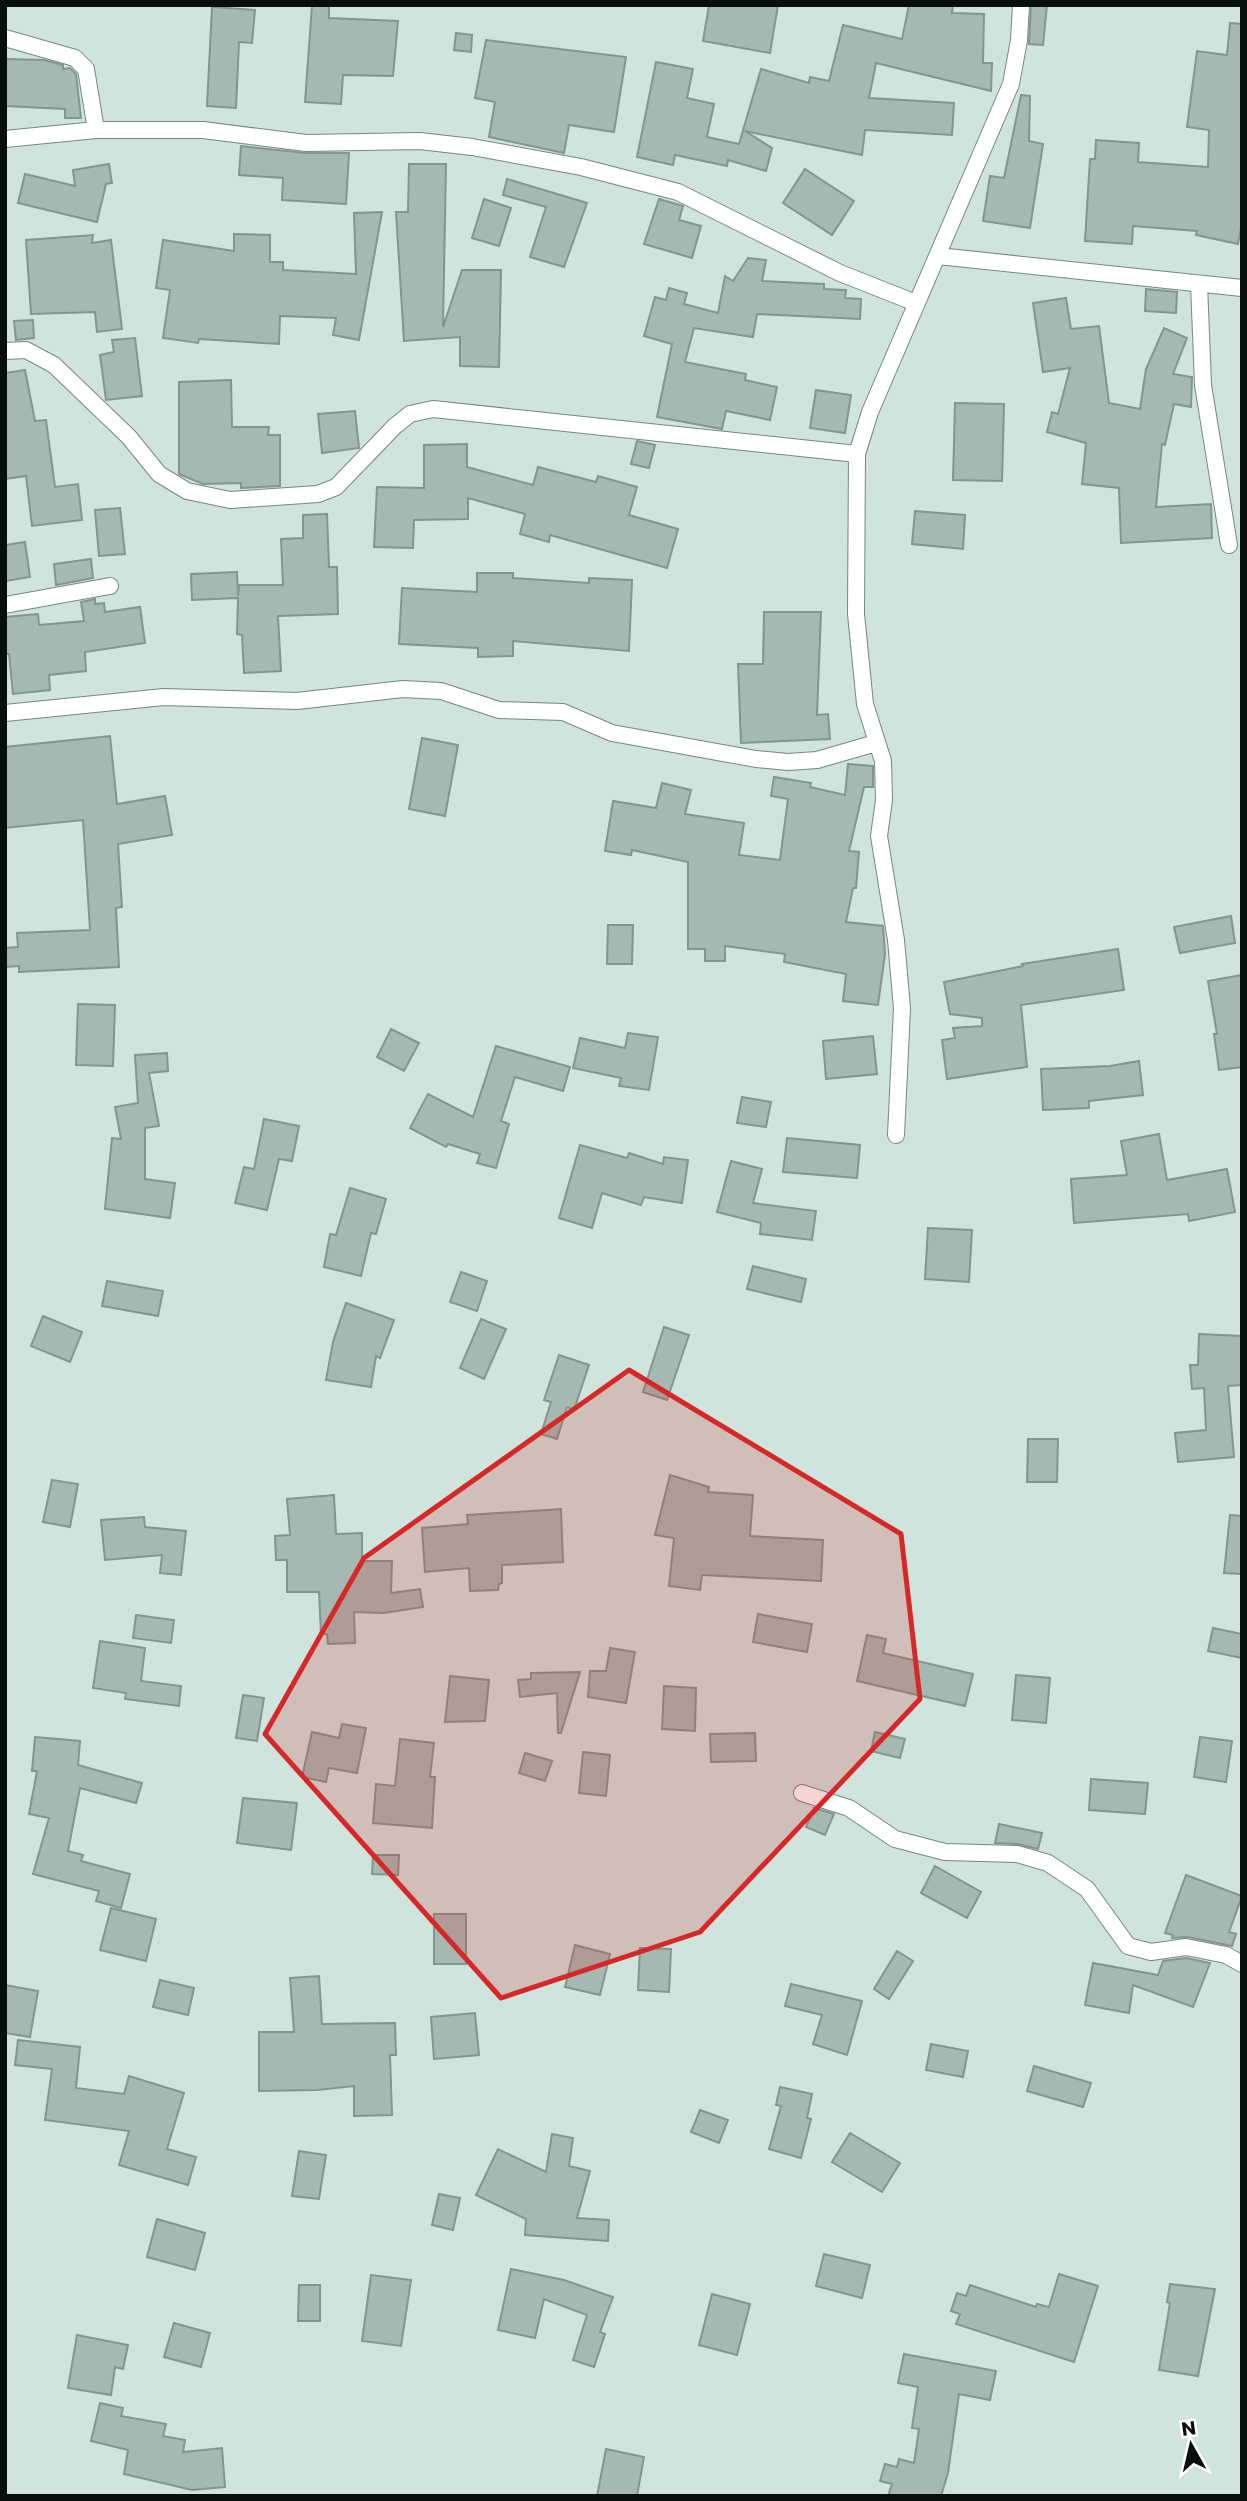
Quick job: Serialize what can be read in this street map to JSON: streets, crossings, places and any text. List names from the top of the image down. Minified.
{"north":"top"}
